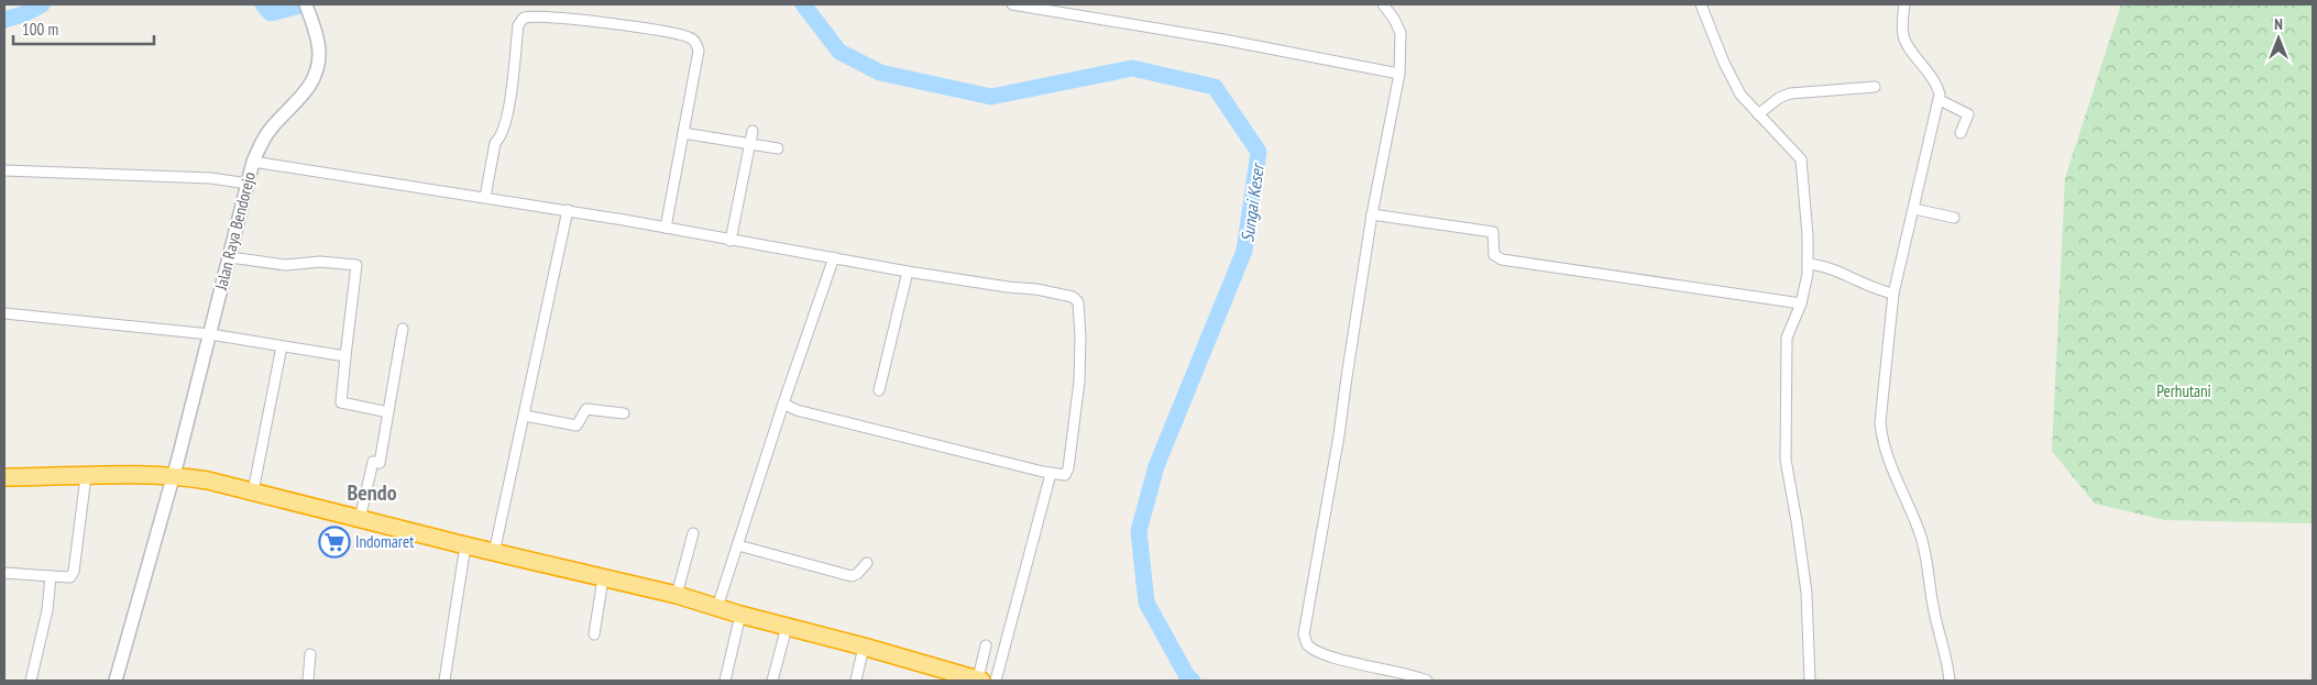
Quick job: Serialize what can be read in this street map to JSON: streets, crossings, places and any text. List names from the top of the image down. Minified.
{"streets":{"main road":["Jalan Raya Bendorejo"]},"districts":["Bendo"],"water":["Sungai Keser"],"parks":["Perhutani"],"places":{"supermarket":["Indomaret"]},"scale_bar":"100 m","north":"top"}
